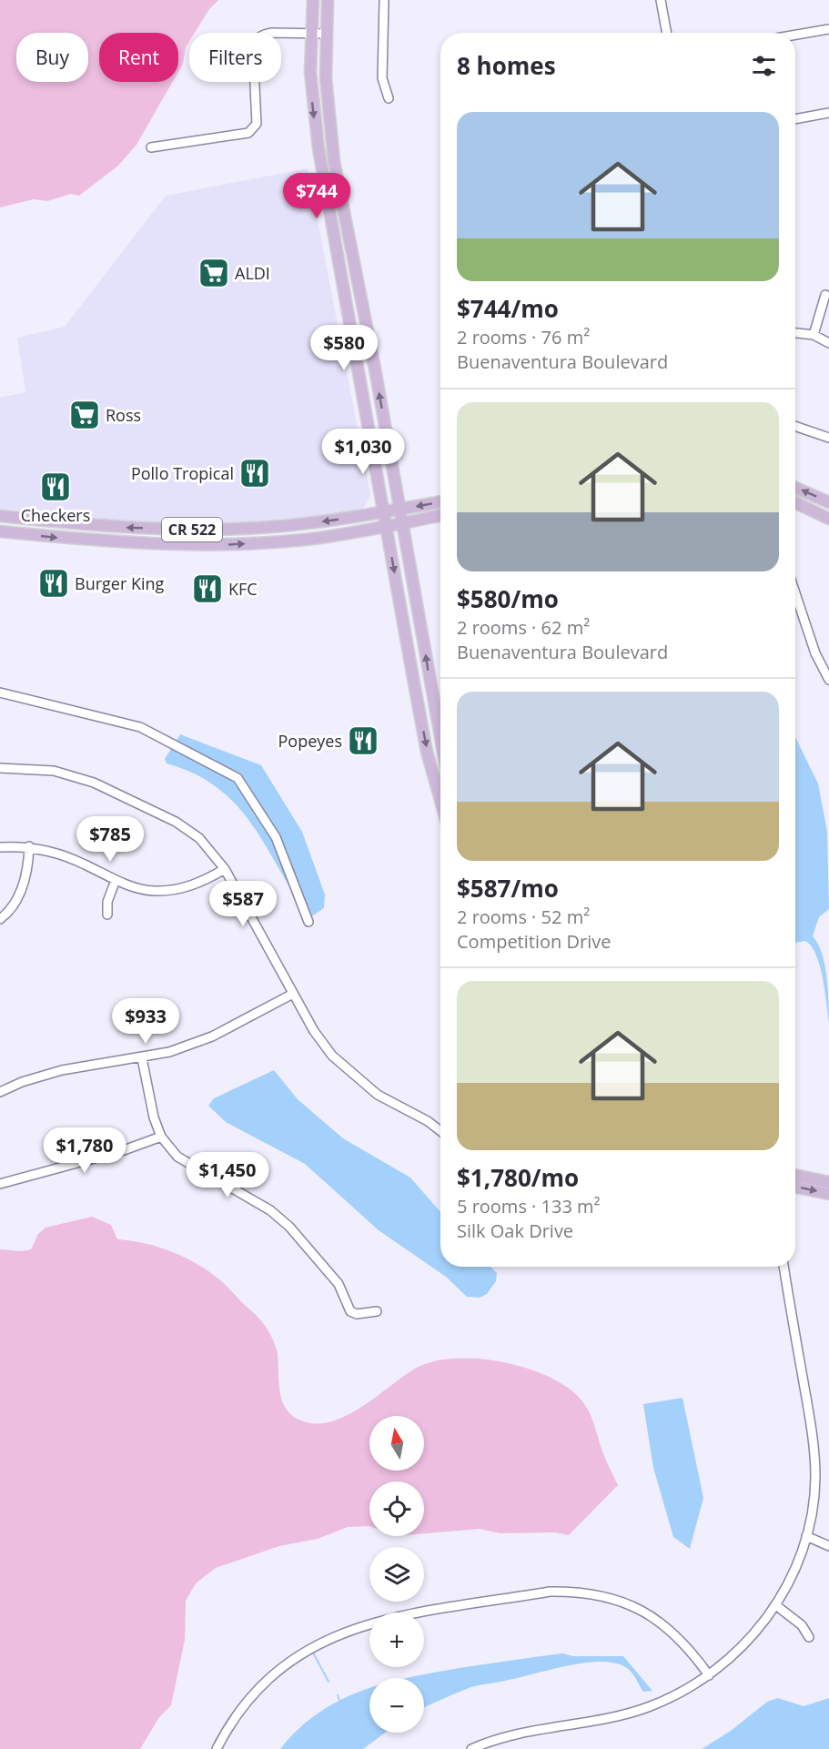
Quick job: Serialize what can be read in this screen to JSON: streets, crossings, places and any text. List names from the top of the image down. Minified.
{"streets":{"main road":["CR 522"]},"places":{"supermarket":["ALDI","Ross"],"restaurant":["Pollo Tropical","Checkers","Burger King","KFC","Popeyes"]},"north":"top","page":{"chip":["Buy","Rent","Filters"],"heading":"8 homes","list":[{"name":"$744/mo","note":"2 rooms · 76 m² · Buenaventura Boulevard"},{"name":"$580/mo","note":"2 rooms · 62 m² · Buenaventura Boulevard"},{"name":"$587/mo","note":"2 rooms · 52 m² · Competition Drive"},{"name":"$1,780/mo","note":"5 rooms · 133 m² · Silk Oak Drive"}],"price":["$744","$580","$1,030","$785","$587","$933","$1,780","$1,450"],"map_buttons":["+","−"]}}
